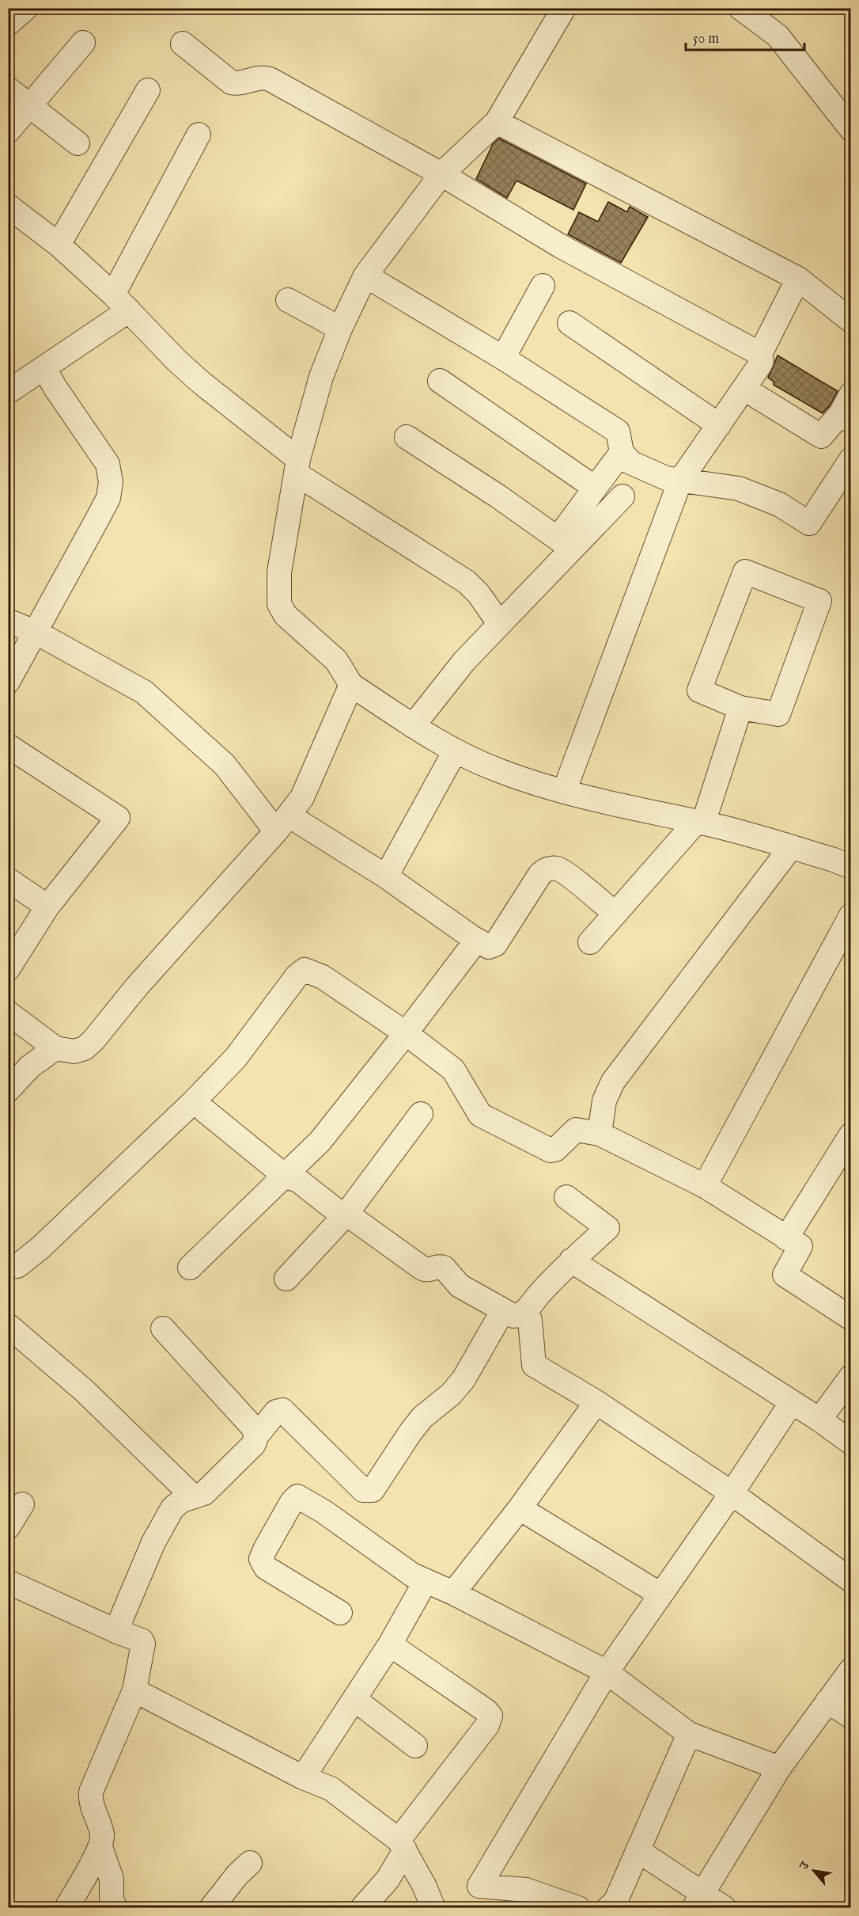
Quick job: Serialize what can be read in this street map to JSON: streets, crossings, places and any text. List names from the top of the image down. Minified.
{"scale_bar":"50 m","north":"top left"}
